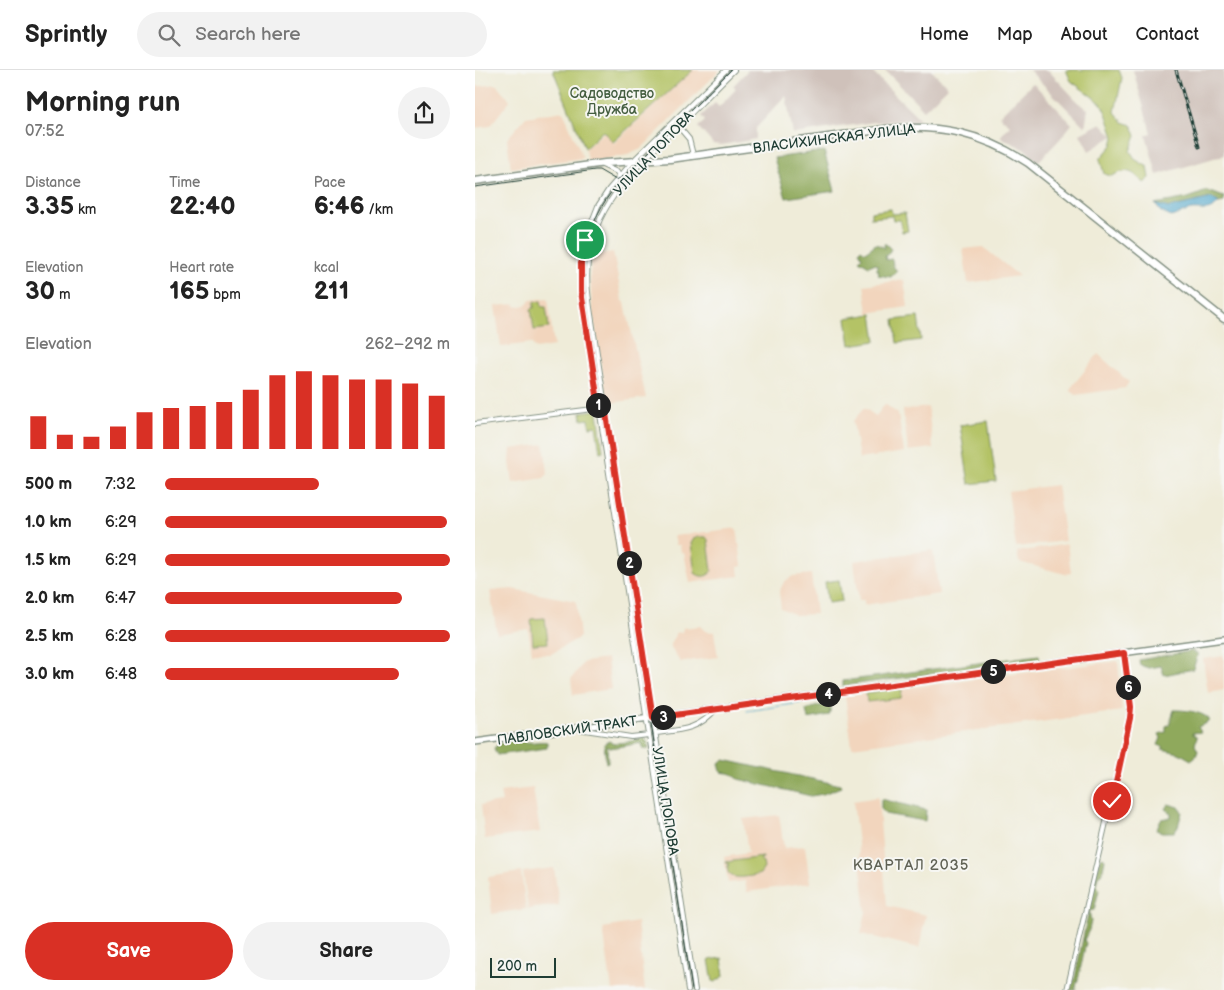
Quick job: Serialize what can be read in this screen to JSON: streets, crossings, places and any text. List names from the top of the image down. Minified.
{"streets":{"highway":["ВЛАСИХИНСКАЯ УЛИЦА"],"main road":["УЛИЦА ПОПОВА","ПАВЛОВСКИЙ ТРАКТ"]},"crossings":[["ВЛАСИХИНСКАЯ УЛИЦА","УЛИЦА ПОПОВА"],["УЛИЦА ПОПОВА","ПАВЛОВСКИЙ ТРАКТ"]],"districts":["КВАРТАЛ 2035"],"parks":["Садоводство Дружба"],"scale_bar":"200 m","page":{"header":"Sprintly","search":"Search here","nav":["Home","Map","About","Contact"],"heading":["Morning run","07:52"],"stats":[["Distance","3.35 km"],["Time","22:40"],["Pace","6:46 /km"],["Elevation","30 m"],["Heart rate","165 bpm"],["kcal","211"]],"chart":["Elevation","262–292 m"],"pins":["1","2","5","6","4","3"],"list":[{"name":"500 m","note":"7:32"},{"name":"1.0 km","note":"6:29"},{"name":"1.5 km","note":"6:29"},{"name":"2.0 km","note":"6:47"},{"name":"2.5 km","note":"6:28"},{"name":"3.0 km","note":"6:48"}],"buttons":["Save","Share"],"scale":"200 m"}}
